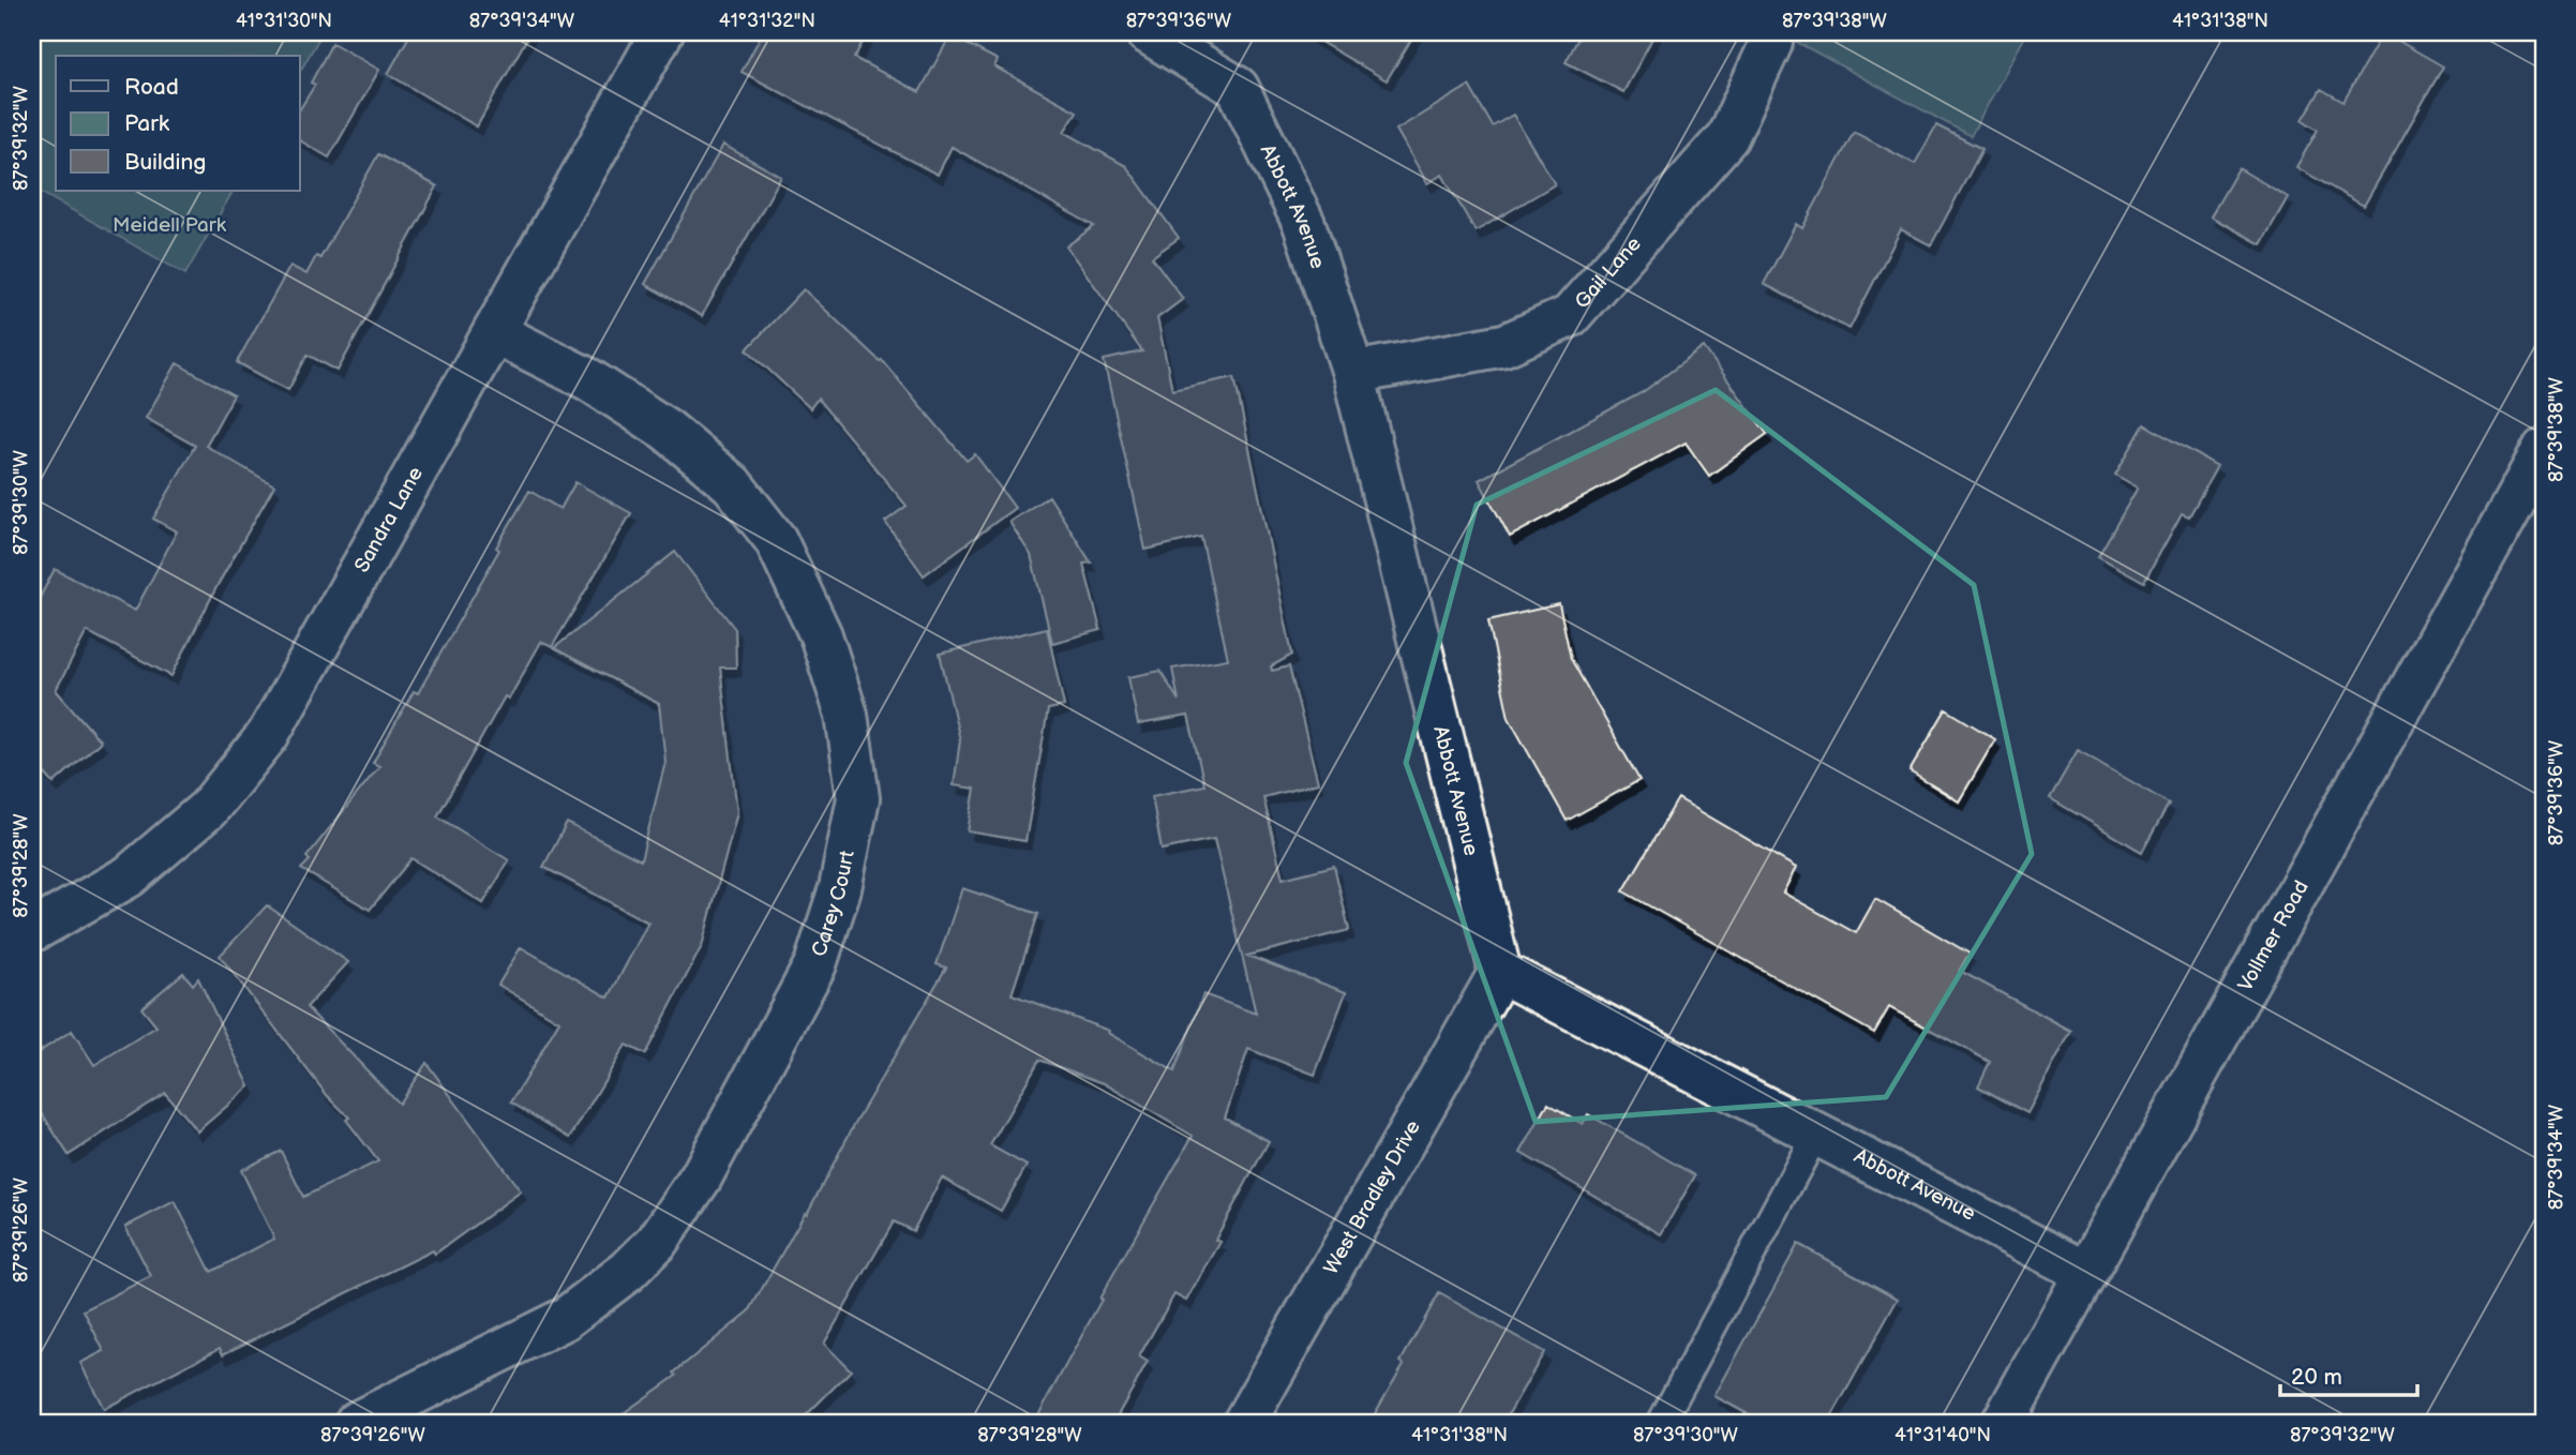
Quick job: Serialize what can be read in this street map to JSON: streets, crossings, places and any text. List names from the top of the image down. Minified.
{"streets":{"street":["Abbott Avenue","Gail Lane","Sandra Lane","Carey Court","Vollmer Road","West Bradley Drive"]},"crossings":[["Abbott Avenue","Gail Lane"],["Abbott Avenue","Vollmer Road"],["Abbott Avenue","West Bradley Drive"],["Sandra Lane","Carey Court"]],"parks":["Meidell Park"],"legend":["Road","Park","Building"],"scale_bar":"20 m","coordinates":["41°31'30\"N","87°39'34\"W","41°31'32\"N","87°39'36\"W","87°39'38\"W","41°31'38\"N","87°39'32\"W","87°39'30\"W","87°39'28\"W","87°39'26\"W","41°31'40\"N"]}
